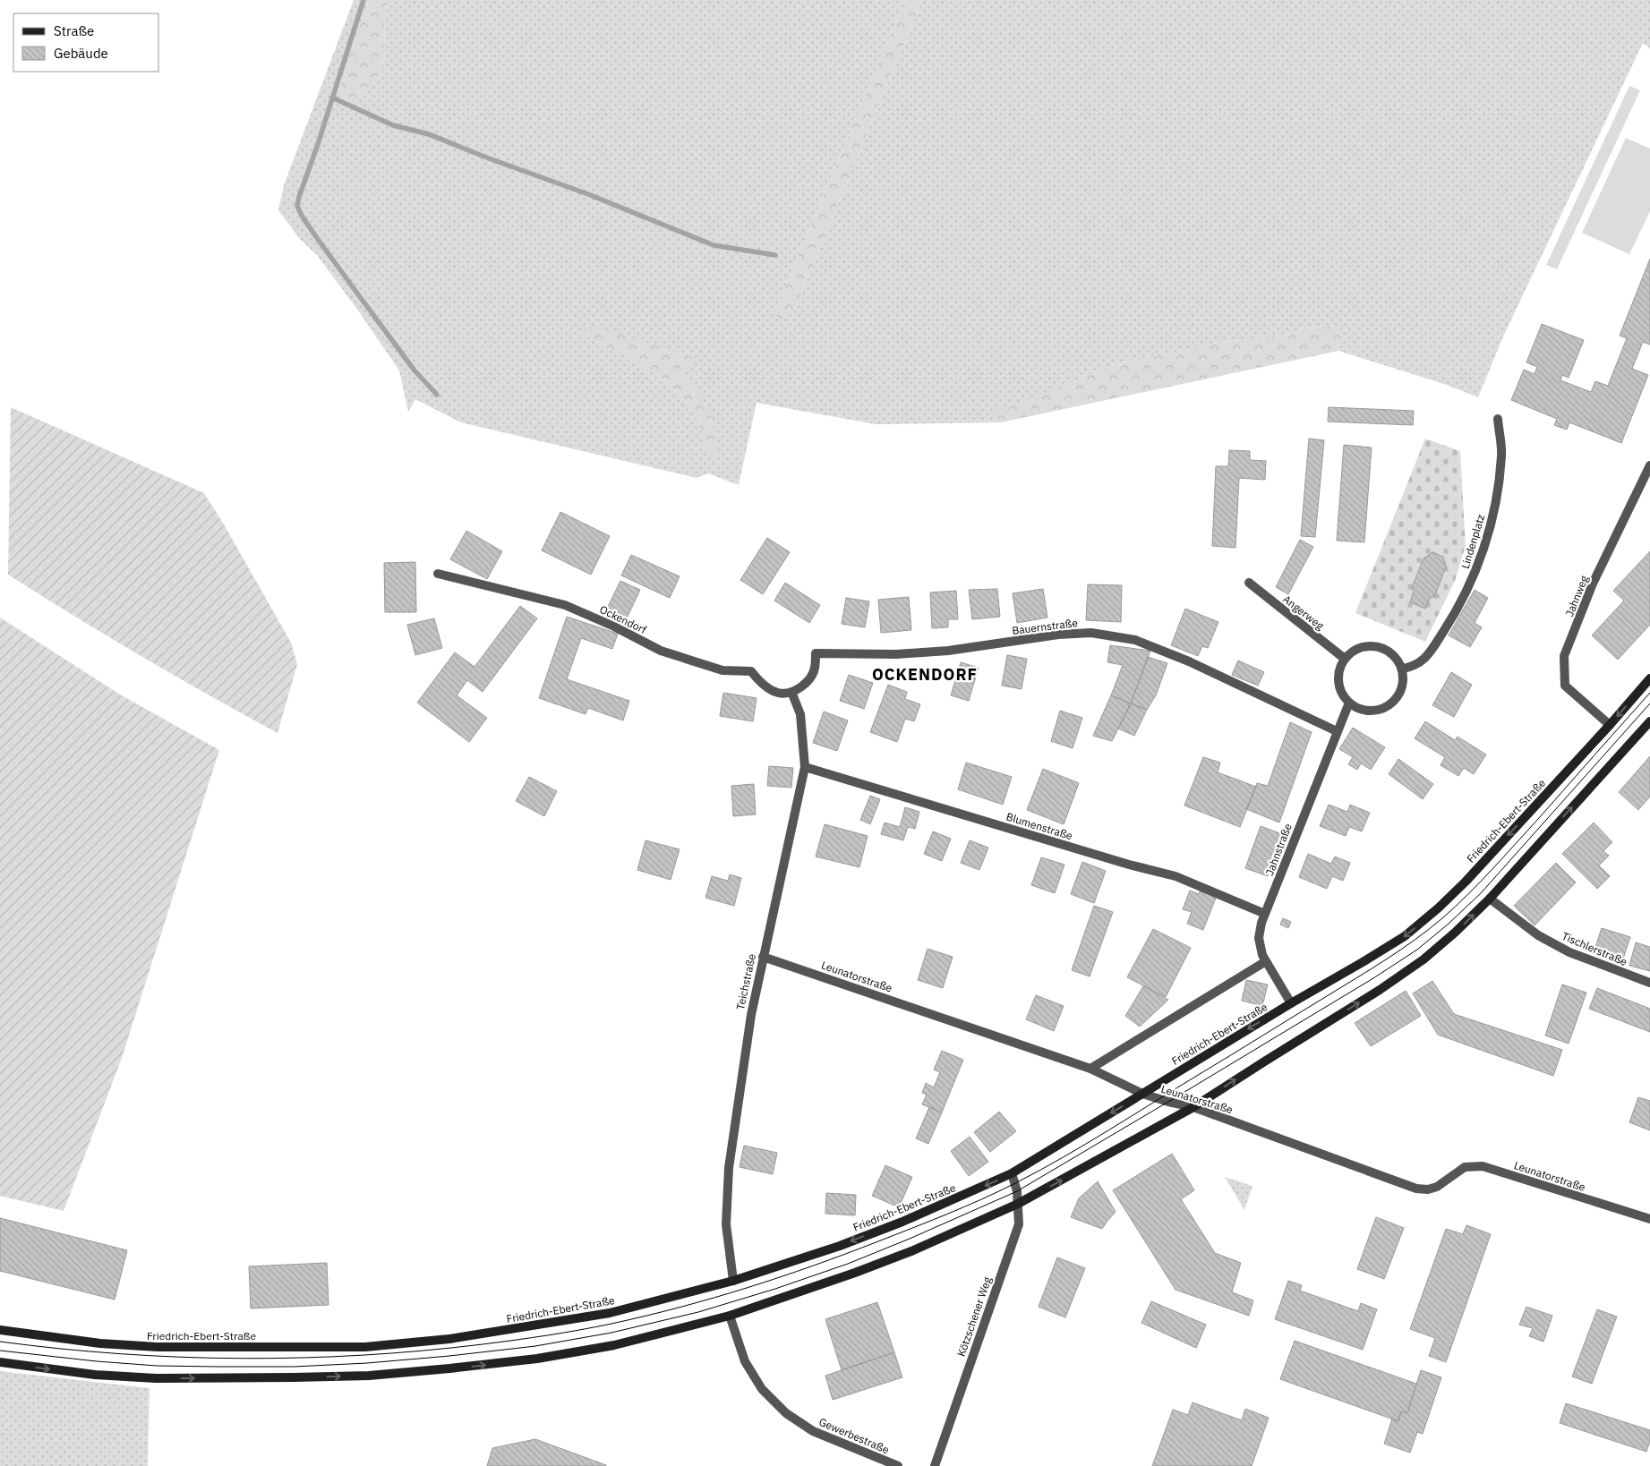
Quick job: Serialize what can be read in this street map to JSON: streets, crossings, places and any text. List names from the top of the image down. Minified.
{"streets":{"main road":["Friedrich-Ebert-Straße"],"street":["Lindenplatz","Jahnweg","Angerweg","Ockendorf","Bauernstraße","Blumenstraße","Jahnstraße","Tischlerstraße","Leunatorstraße","Teichstraße","Kötzschener Weg","Gewerbestraße"]},"crossings":[["Lindenplatz","Angerweg"],["Lindenplatz","Jahnstraße"],["Jahnweg","Friedrich-Ebert-Straße"],["Angerweg","Jahnstraße"],["Ockendorf","Bauernstraße"],["Ockendorf","Teichstraße"],["Bauernstraße","Jahnstraße"],["Bauernstraße","Teichstraße"],["Friedrich-Ebert-Straße","Jahnstraße"],["Friedrich-Ebert-Straße","Leunatorstraße"],["Friedrich-Ebert-Straße","Teichstraße"],["Friedrich-Ebert-Straße","Kötzschener Weg"],["Blumenstraße","Jahnstraße"],["Blumenstraße","Teichstraße"],["Leunatorstraße","Teichstraße"]],"districts":["OCKENDORF"],"legend":["Straße","Gebäude"]}
